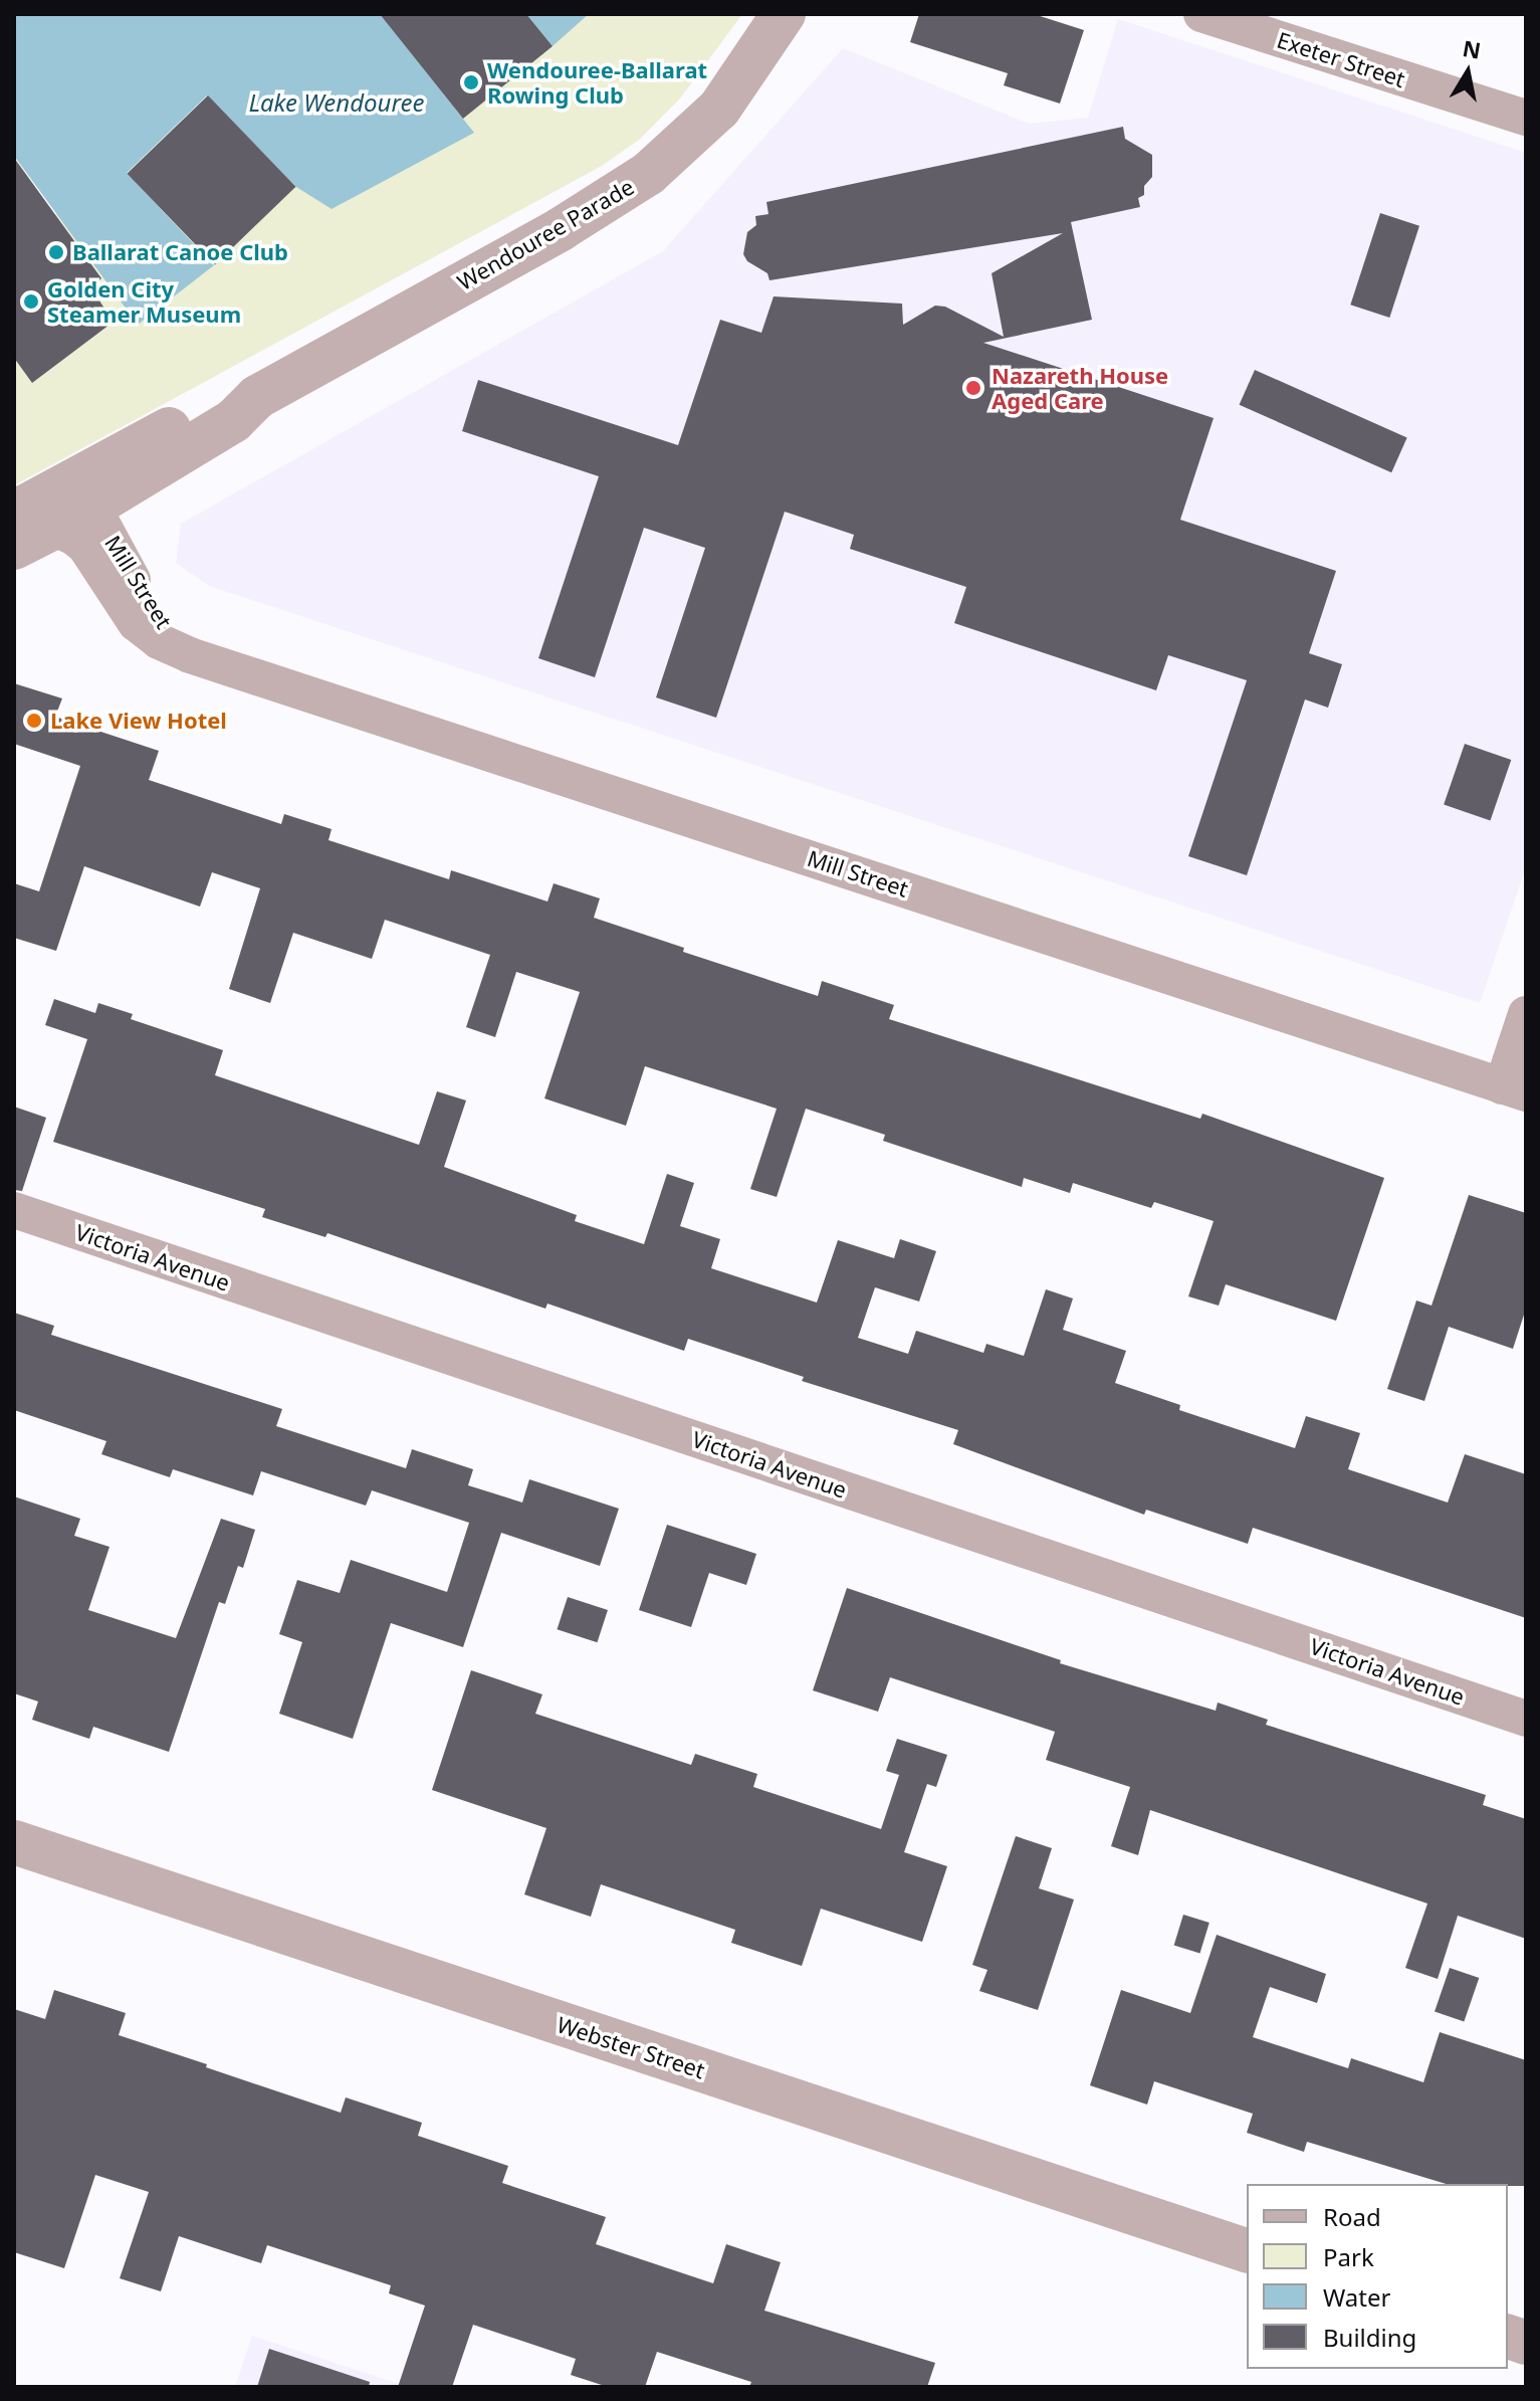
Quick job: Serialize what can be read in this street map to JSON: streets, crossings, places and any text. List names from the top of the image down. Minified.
{"streets":{"street":["Exeter Street","Wendouree Parade","Mill Street","Victoria Avenue","Webster Street"]},"crossings":[["Wendouree Parade","Mill Street"]],"water":["Lake Wendouree"],"places":["Wendouree-Ballarat Rowing Club","Ballarat Canoe Club","Golden City Steamer Museum","Nazareth House Aged Care","Lake View Hotel"],"legend":["Road","Park","Water","Building"],"north":"top"}
